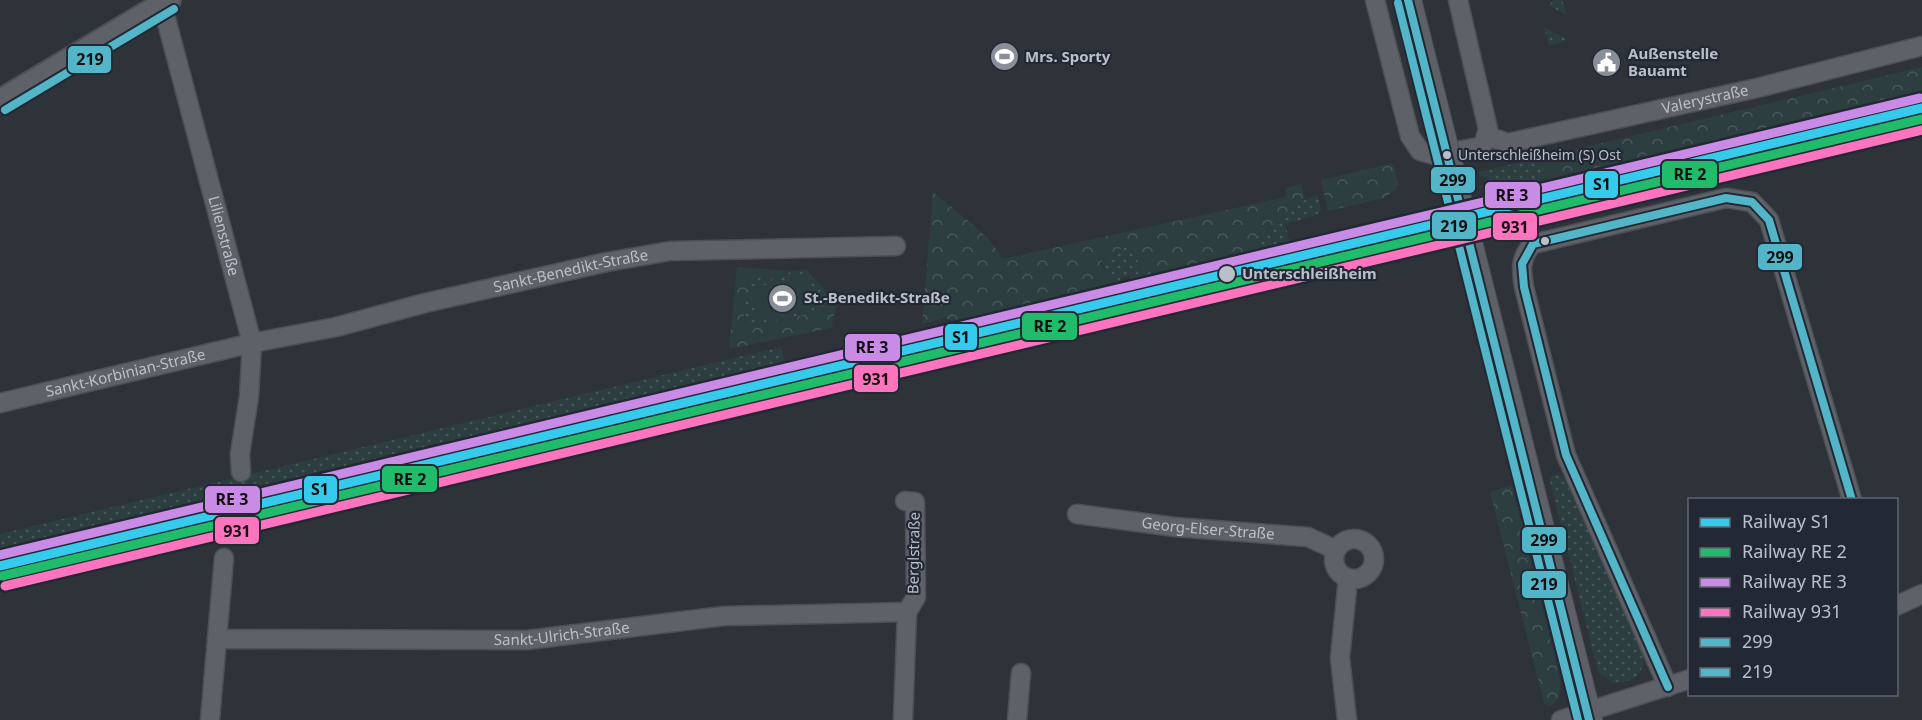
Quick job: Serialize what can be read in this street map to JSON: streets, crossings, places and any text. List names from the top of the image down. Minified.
{"streets":{"street":["Valerystraße","Lilienstraße","Sankt-Benedikt-Straße","Sankt-Korbinian-Straße","Georg-Elser-Straße","Berglstraße","Sankt-Ulrich-Straße"]},"crossings":[["Lilienstraße","Sankt-Benedikt-Straße"],["Lilienstraße","Sankt-Korbinian-Straße"],["Sankt-Benedikt-Straße","Sankt-Korbinian-Straße"],["Berglstraße","Sankt-Ulrich-Straße"]],"places":{"sports":["Mrs. Sporty","St.-Benedikt-Straße"],"public building":["Außenstelle Bauamt"],"other":["Unterschleißheim (S) Ost","Unterschleißheim"]},"lines":["transit line 299","transit line 219","rail line S1","rail line 931"],"legend":["Railway S1","Railway RE 2","Railway RE 3","Railway 931","299","219"]}
